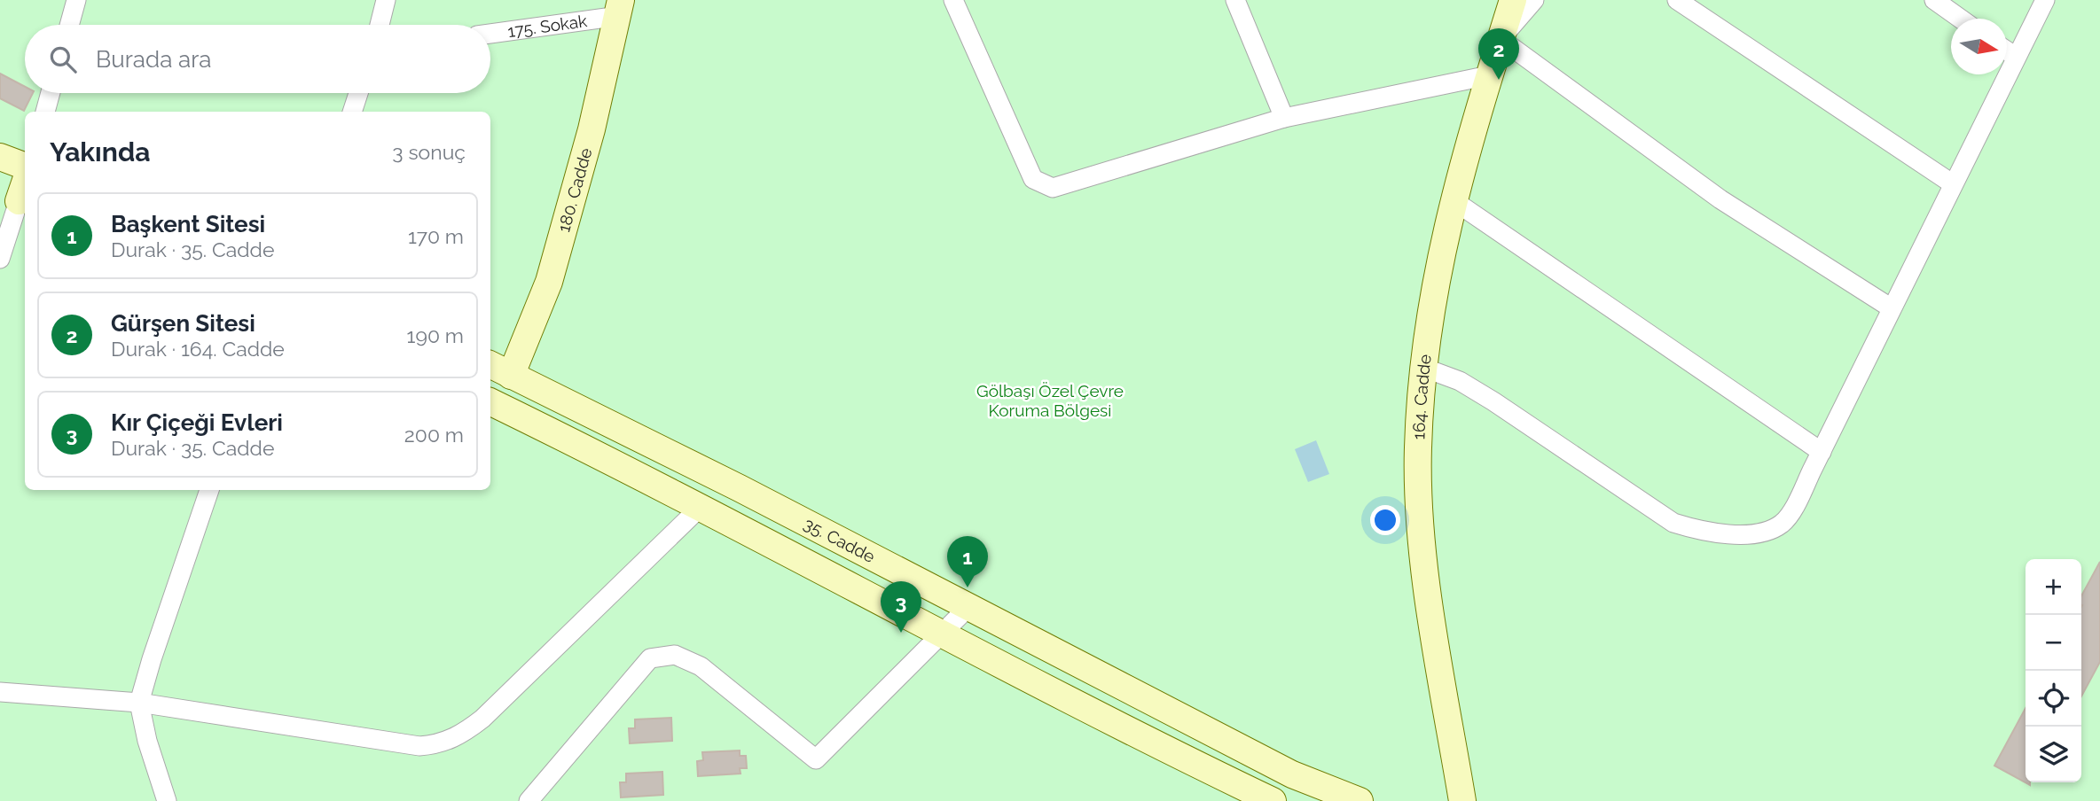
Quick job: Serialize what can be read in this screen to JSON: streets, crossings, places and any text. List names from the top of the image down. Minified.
{"streets":{"street":["175. Sokak","180. Cadde","164. Cadde","35. Cadde"]},"crossings":[["175. Sokak","180. Cadde"],["180. Cadde","35. Cadde"]],"parks":["Gölbaşı Özel Çevre Koruma Bölgesi"],"north":"right","page":{"search":"Burada ara","pins":["2","1","3"],"heading":["Yakında","3 sonuç"],"list":[{"mark":"1","name":"Başkent Sitesi","note":"Durak · 35. Cadde","value":"170 m"},{"mark":"2","name":"Gürşen Sitesi","note":"Durak · 164. Cadde","value":"190 m"},{"mark":"3","name":"Kır Çiçeği Evleri","note":"Durak · 35. Cadde","value":"200 m"}],"map_buttons":["+","−"]}}
